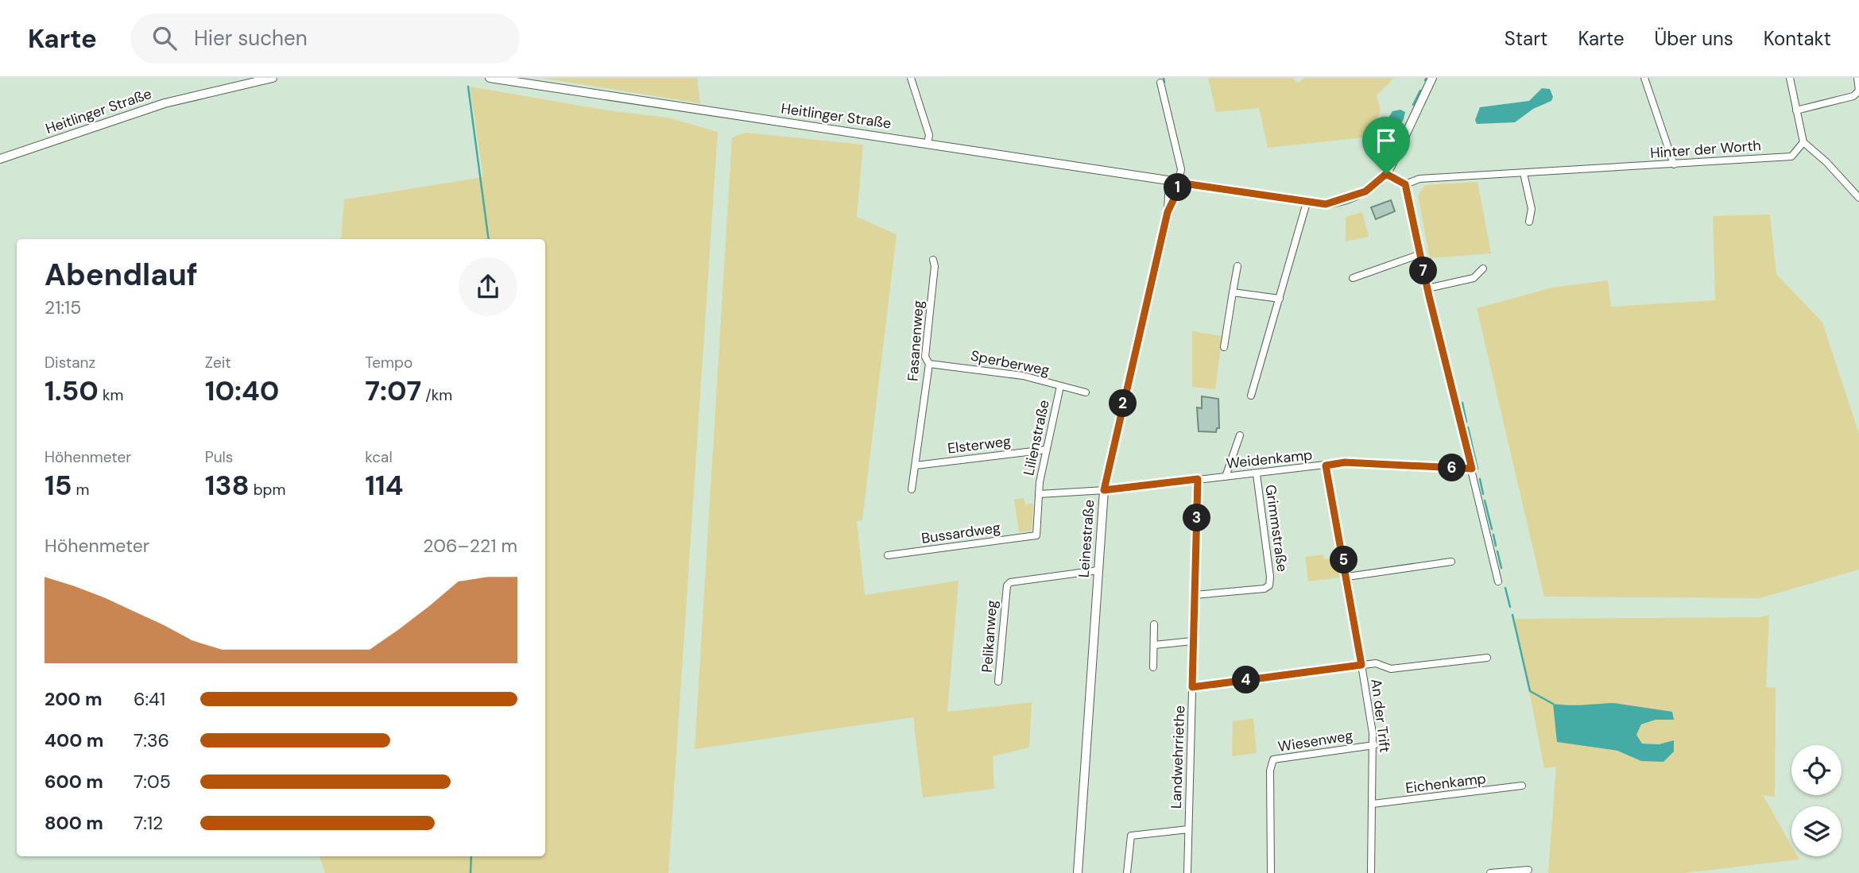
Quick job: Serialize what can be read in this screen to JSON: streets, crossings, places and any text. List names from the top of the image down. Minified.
{"streets":{"street":["Heitlinger Straße","Hinter der Worth","Fasanenweg","Sperberweg","Lilienstraße","Elsterweg","Weidenkamp","Grimmstraße","Bussardweg","Leinestraße","Pelikanweg","An der Trift","Wiesenweg","Landwehrriethe","Eichenkamp"]},"crossings":[["Heitlinger Straße","Leinestraße"],["Fasanenweg","Sperberweg"],["Fasanenweg","Elsterweg"],["Sperberweg","Lilienstraße"],["Lilienstraße","Elsterweg"],["Lilienstraße","Weidenkamp"],["Lilienstraße","Bussardweg"],["Lilienstraße","Leinestraße"],["Weidenkamp","Grimmstraße"],["Weidenkamp","Leinestraße"],["Weidenkamp","An der Trift"],["Weidenkamp","Landwehrriethe"],["Grimmstraße","Landwehrriethe"],["Leinestraße","Pelikanweg"],["An der Trift","Wiesenweg"],["An der Trift","Eichenkamp"]],"page":{"header":"Karte","search":"Hier suchen","nav":["Start","Karte","Über uns","Kontakt"],"pins":["1","7","2","6","3","5","4"],"heading":["Abendlauf","21:15"],"stats":[["Distanz","1.50 km"],["Zeit","10:40"],["Tempo","7:07 /km"],["Höhenmeter","15 m"],["Puls","138 bpm"],["kcal","114"]],"chart":["Höhenmeter","206–221 m"],"list":[{"name":"200 m","note":"6:41"},{"name":"400 m","note":"7:36"},{"name":"600 m","note":"7:05"},{"name":"800 m","note":"7:12"}]}}
